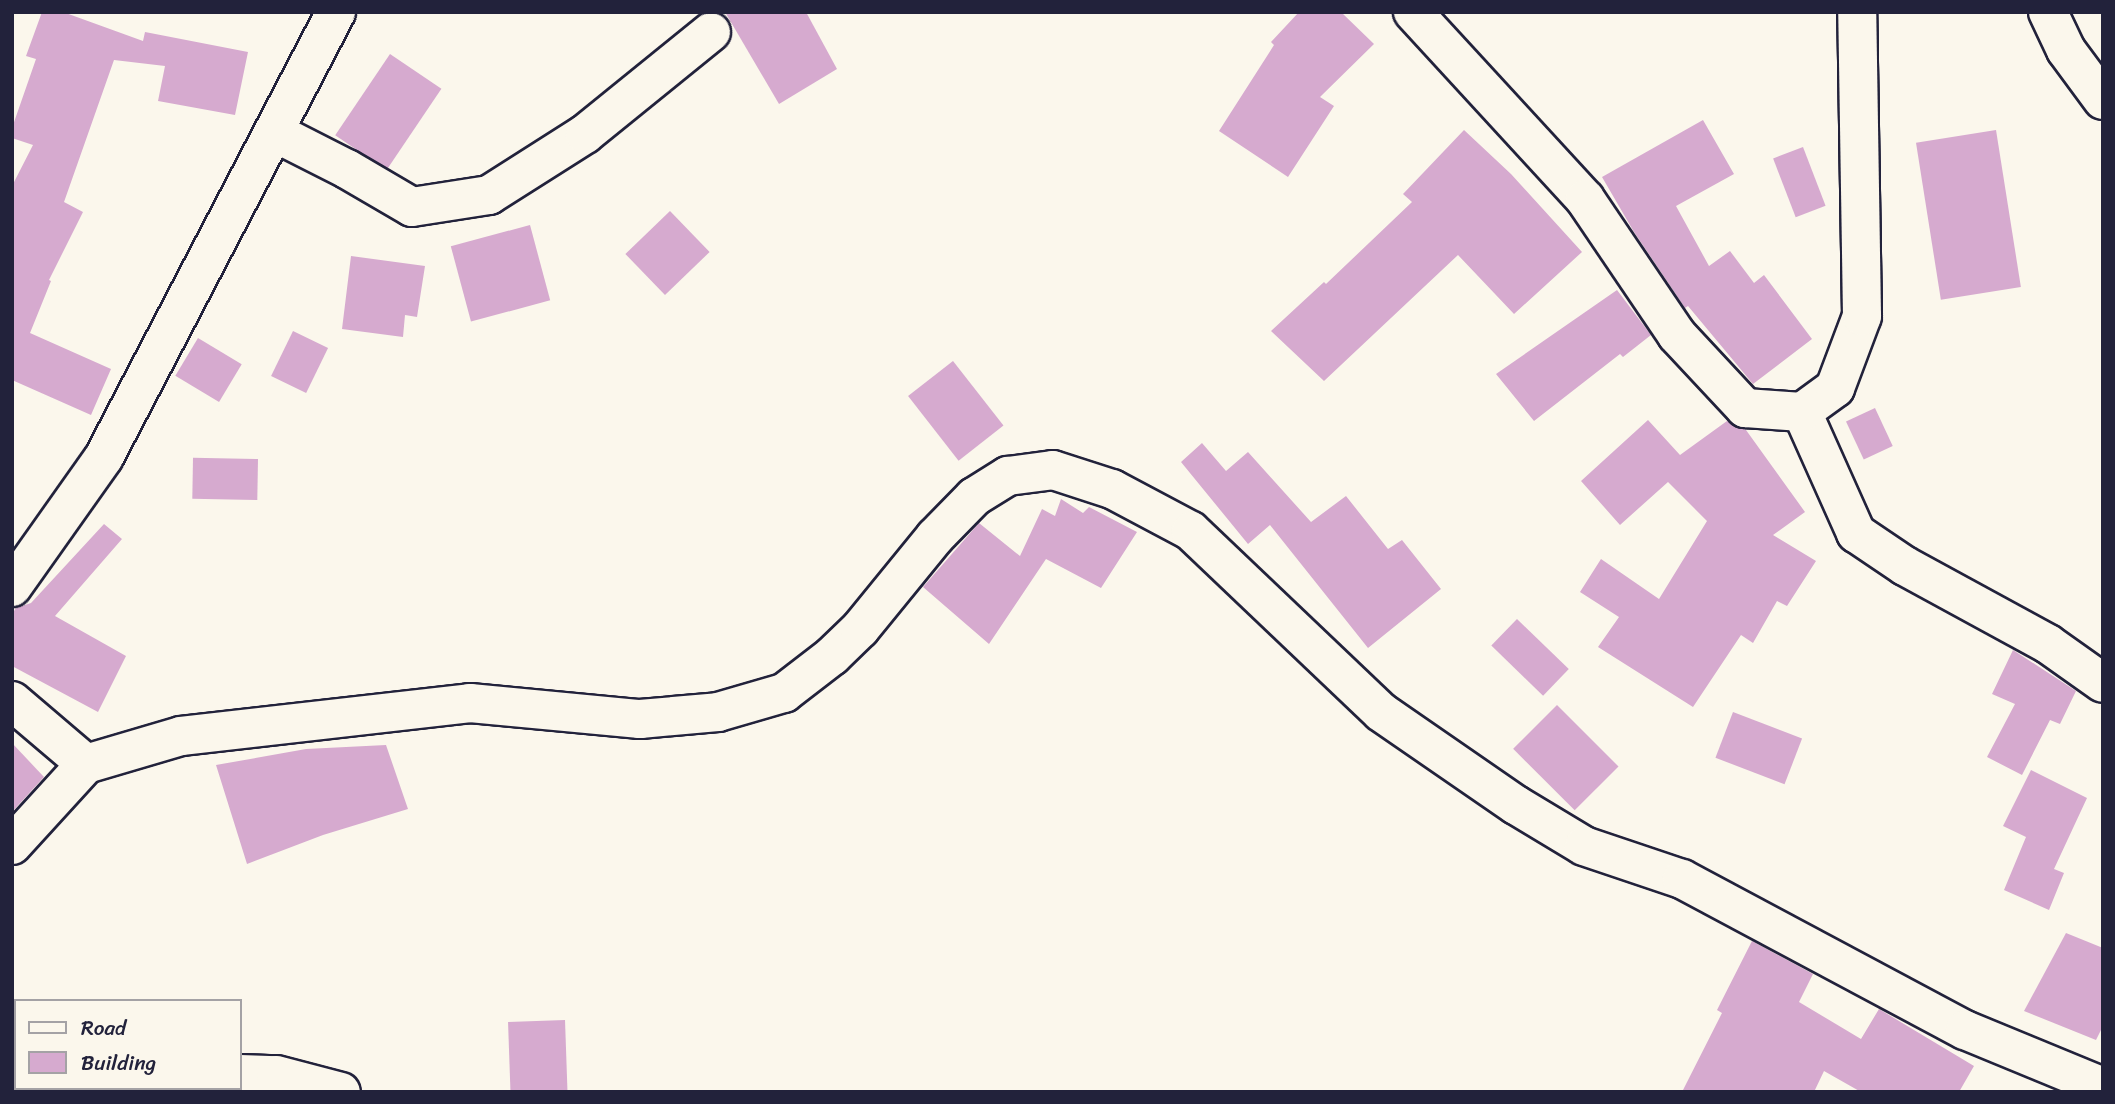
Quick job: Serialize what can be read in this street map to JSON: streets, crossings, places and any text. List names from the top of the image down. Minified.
{"legend":["Road","Building"]}
